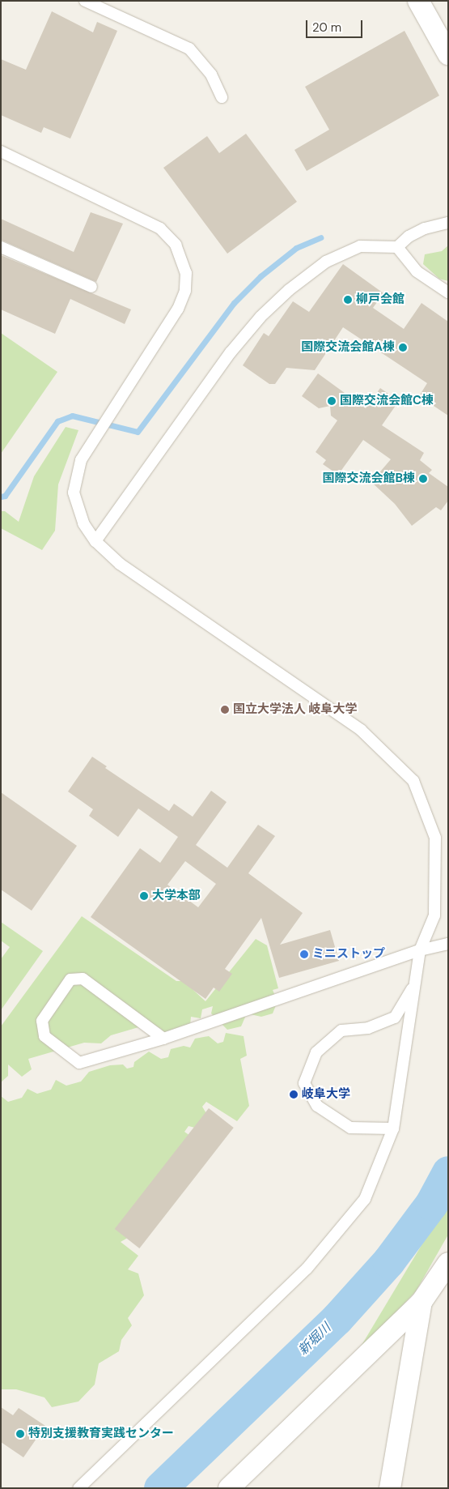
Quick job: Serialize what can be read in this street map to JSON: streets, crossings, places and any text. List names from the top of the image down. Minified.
{"water":["新堀川"],"places":["柳戸会館","国際交流会館A棟","国際交流会館C棟","国際交流会館B棟","国立大学法人 岐阜大学","大学本部","ミニストップ","岐阜大学","特別支援教育実践センター"],"scale_bar":"20 m"}
